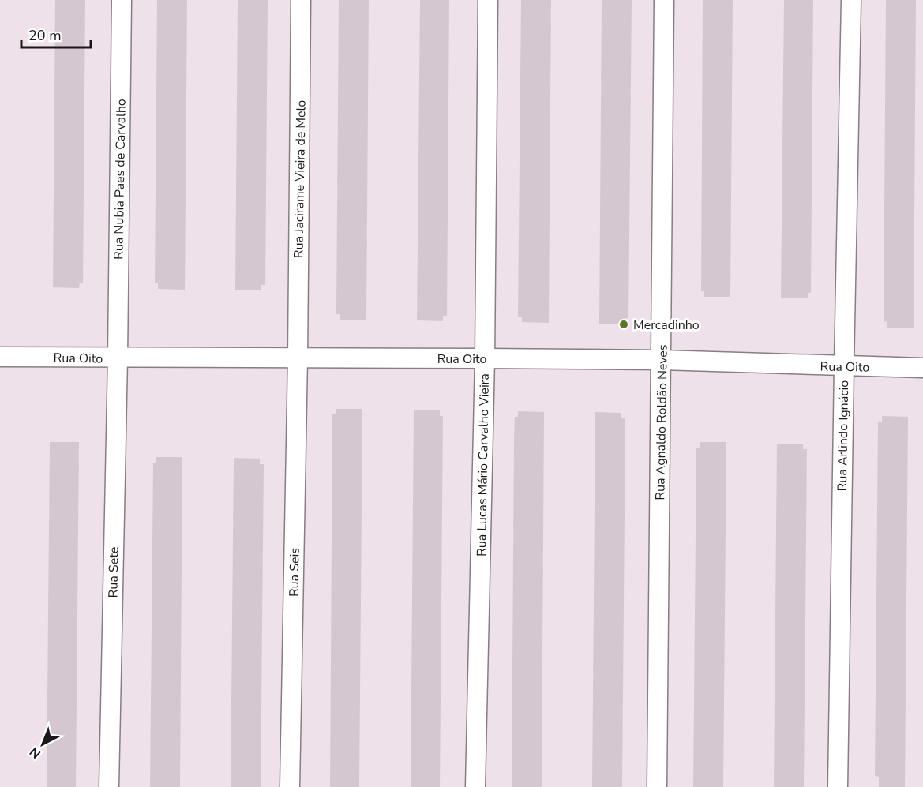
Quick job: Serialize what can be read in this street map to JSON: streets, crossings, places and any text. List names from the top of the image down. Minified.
{"streets":{"street":["Rua Nubia Paes de Carvalho","Rua Jacirame Vieira de Melo","Rua Oito","Rua Agnaldo Roldão Neves","Rua Arlindo Ignácio","Rua Lucas Mário Carvalho Vieira","Rua Sete","Rua Seis"]},"crossings":[["Rua Nubia Paes de Carvalho","Rua Oito"],["Rua Nubia Paes de Carvalho","Rua Sete"],["Rua Jacirame Vieira de Melo","Rua Oito"],["Rua Jacirame Vieira de Melo","Rua Seis"],["Rua Oito","Rua Agnaldo Roldão Neves"],["Rua Oito","Rua Arlindo Ignácio"],["Rua Oito","Rua Lucas Mário Carvalho Vieira"],["Rua Oito","Rua Sete"],["Rua Oito","Rua Seis"]],"places":["Mercadinho"],"scale_bar":"20 m","north":"bottom left"}
